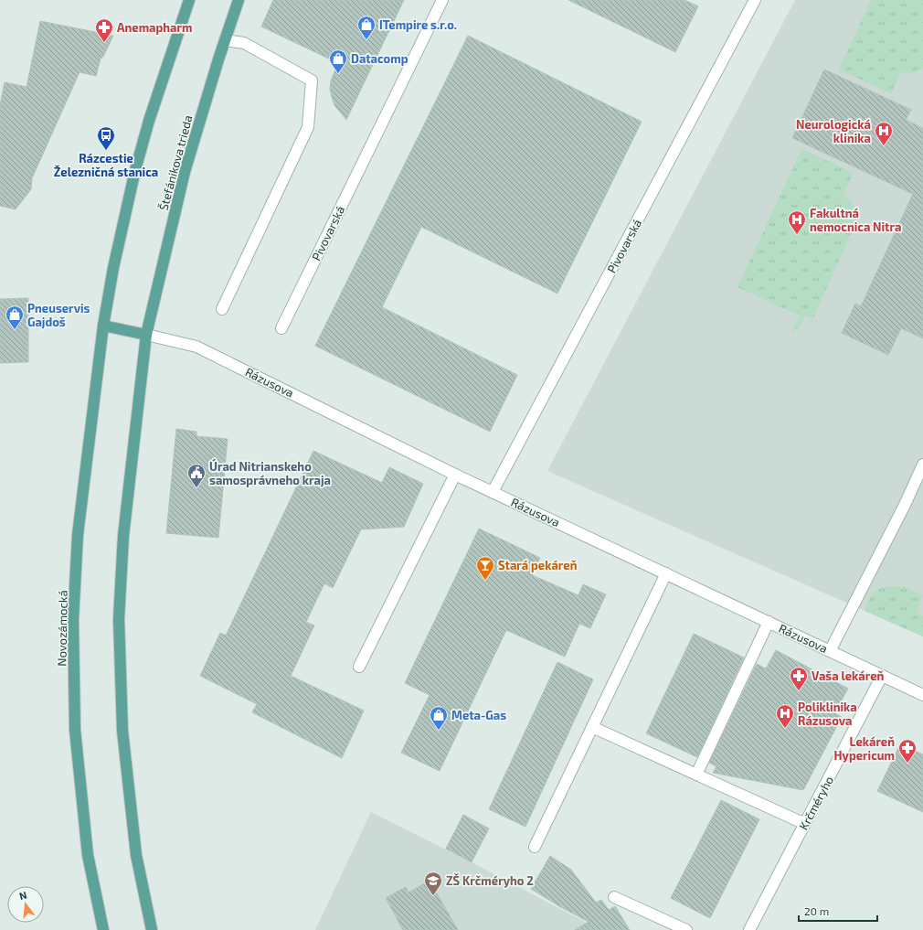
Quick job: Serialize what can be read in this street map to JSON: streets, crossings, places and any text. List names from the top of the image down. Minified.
{"streets":{"main road":["Štefánikova trieda","Novozámocká"],"street":["Pivovarská","Rázusova","Krčméryho"]},"crossings":[["Štefánikova trieda","Rázusova"],["Pivovarská","Rázusova"],["Rázusova","Krčméryho"]],"places":{"shop":["ITempire s.r.o.","Datacomp","Pneuservis Gajdoš","Meta-Gas"],"pharmacy":["Anemapharm","Vaša lekáreň","Lekáreň Hypericum"],"hospital":["Neurologická klinika","Fakultná nemocnica Nitra","Poliklinika Rázusova"],"bus stop":["Rázcestie Železničná stanica"],"public building":["Úrad Nitrianskeho samosprávneho kraja"],"bar":["Stará pekáreň"],"school or university":["ZŠ Krčméryho 2"]},"scale_bar":"20 m","north":"top"}
